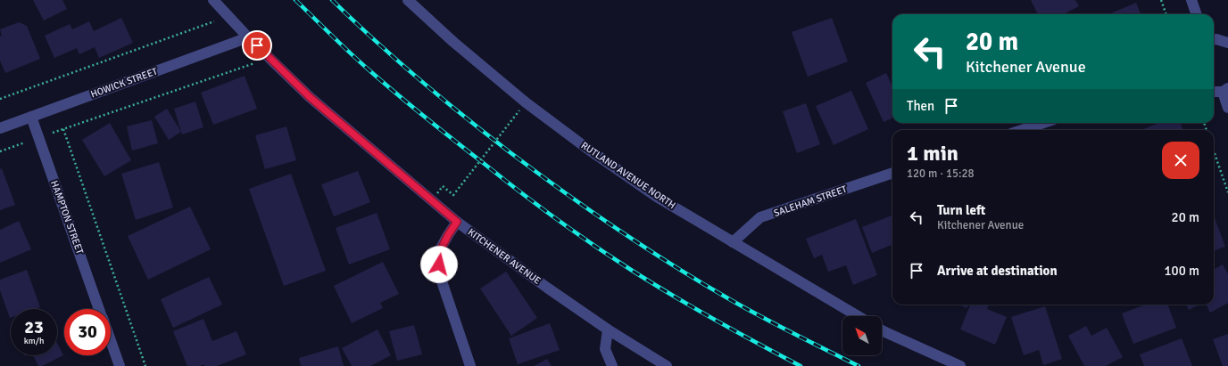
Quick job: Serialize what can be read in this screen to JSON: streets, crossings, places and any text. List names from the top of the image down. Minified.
{"streets":{"street":["HOWICK STREET","RUTLAND AVENUE NORTH","SALEHAM STREET","HAMPTON STREET","KITCHENER AVENUE"]},"crossings":[["HOWICK STREET","HAMPTON STREET"],["HOWICK STREET","KITCHENER AVENUE"],["RUTLAND AVENUE NORTH","SALEHAM STREET"]],"north":"top left","page":{"turn":["20 m","Kitchener Avenue"],"then":"Then","heading":["1 min","120 m · 15:28"],"list":[{"name":"Turn left","note":"Kitchener Avenue","value":"20 m"},{"name":"Arrive at destination","value":"100 m"}],"speed":"23 km/h","limit":"30"}}
